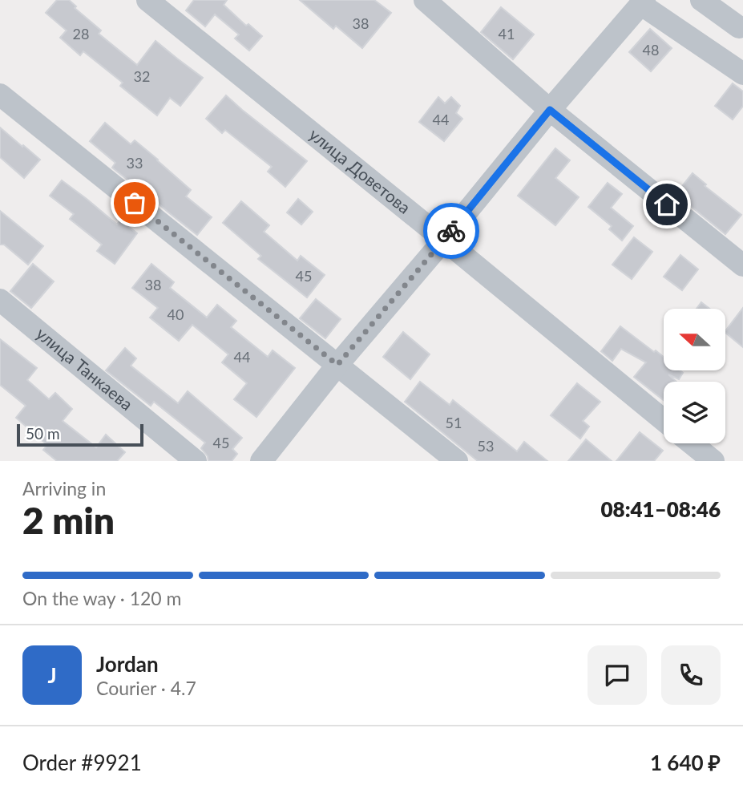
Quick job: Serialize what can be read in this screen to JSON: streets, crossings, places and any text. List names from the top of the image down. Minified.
{"streets":{"street":["улица Доветова","улица Танкаева"]},"house_numbers":["38","28","41","48","32","44","33","45","38","40","44","51","45","53"],"scale_bar":"50 m","north":"left","page":{"scale":"50 m","heading":["2 min","Arriving in","08:41–08:46"],"panel":["Jordan","Courier · 4.7","Order #9921","1 640 ₽"],"bar":"On the way · 120 m","round":"J"}}
